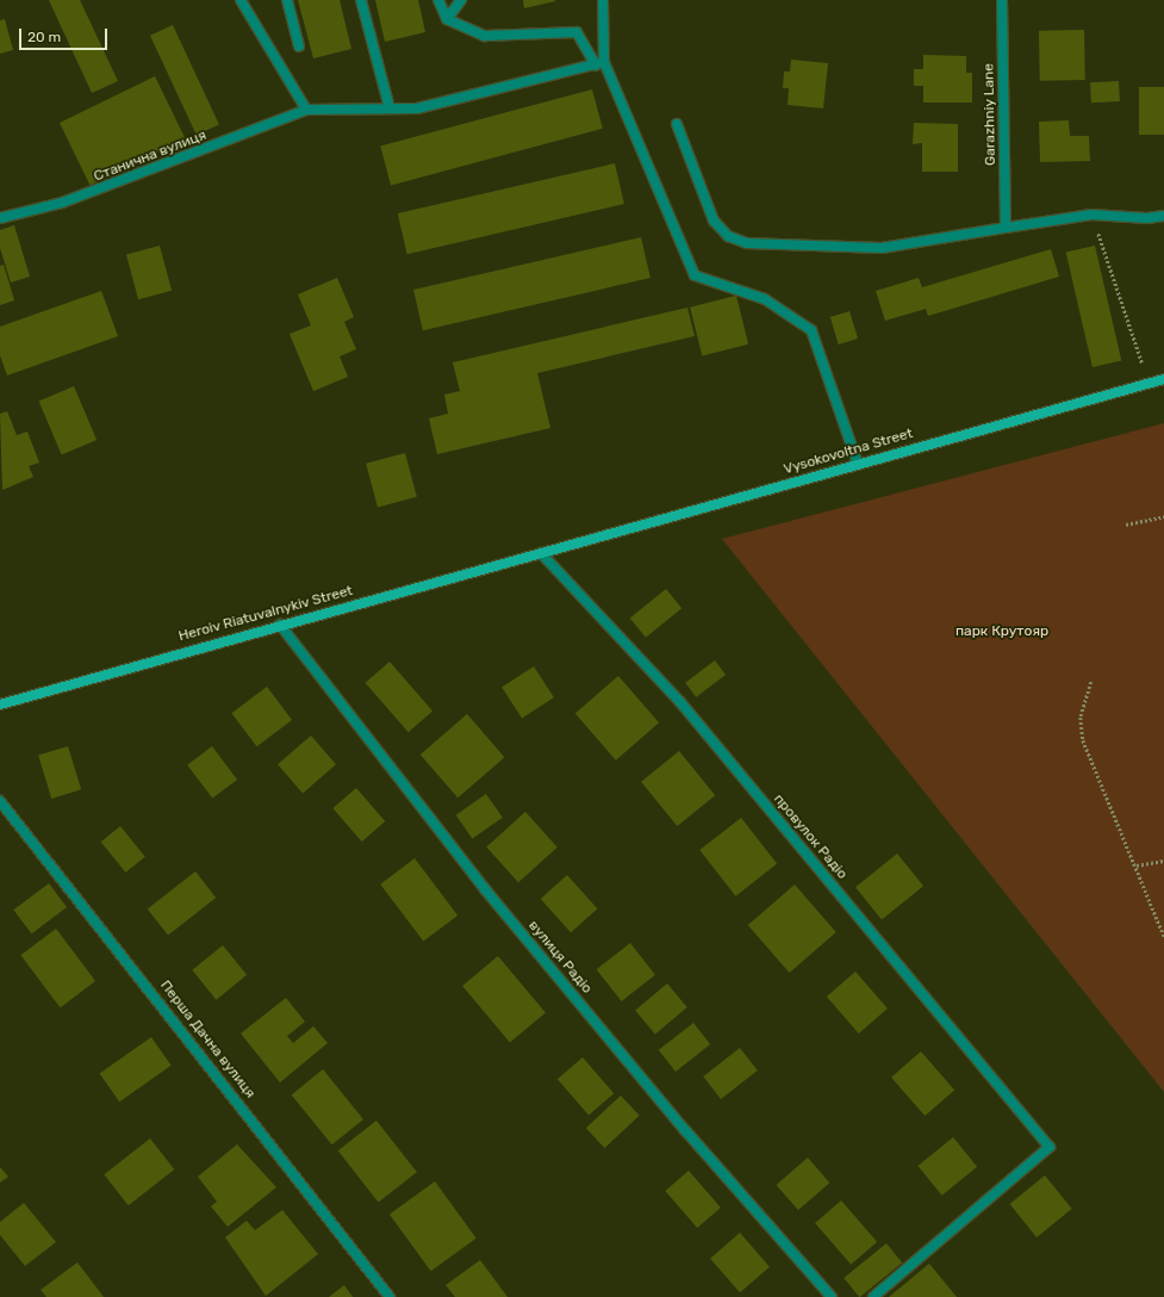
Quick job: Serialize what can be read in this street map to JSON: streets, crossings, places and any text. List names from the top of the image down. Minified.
{"streets":{"main road":["Vysokovoltna Street","Heroiv Riatuvalnykiv Street"],"street":["Garazhniy Lane","Станична вулиця","провулок Радіо","вулиця Радіо","Перша Дачна вулиця"]},"crossings":[["Vysokovoltna Street","Heroiv Riatuvalnykiv Street"],["Vysokovoltna Street","провулок Радіо"],["Heroiv Riatuvalnykiv Street","провулок Радіо"],["Heroiv Riatuvalnykiv Street","вулиця Радіо"]],"parks":["парк Крутояр"],"scale_bar":"20 m"}
